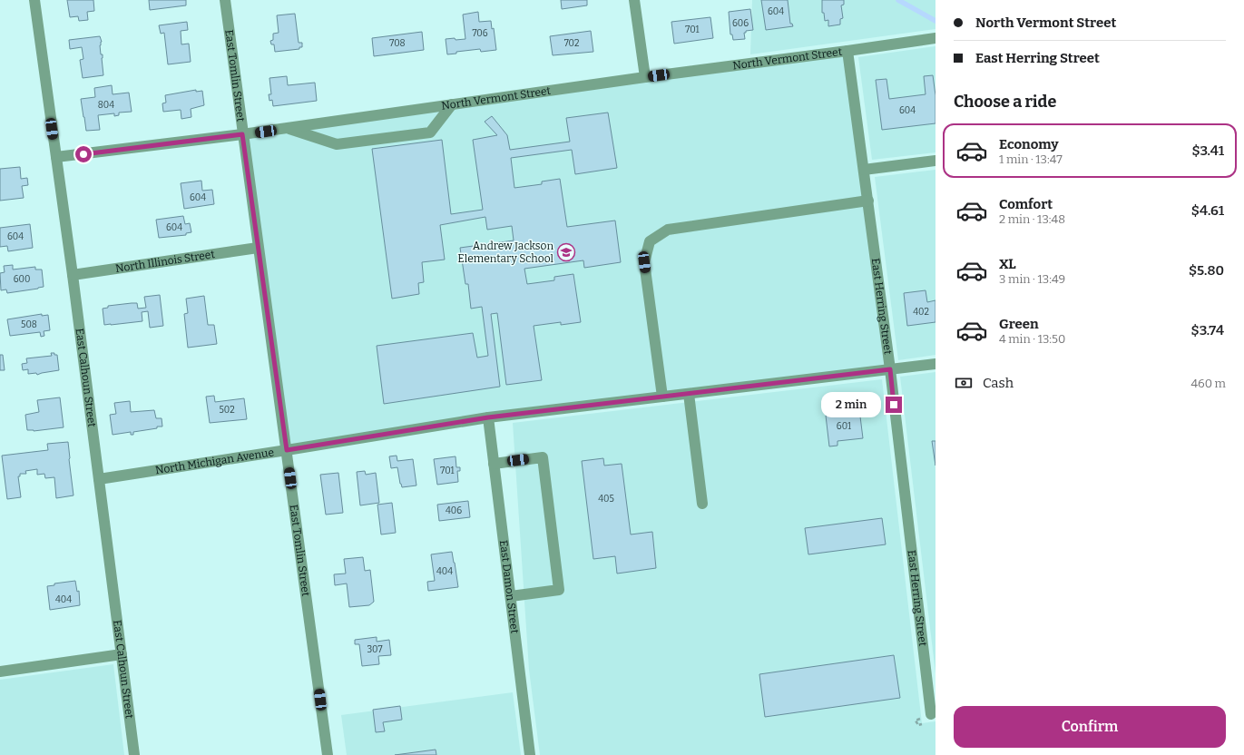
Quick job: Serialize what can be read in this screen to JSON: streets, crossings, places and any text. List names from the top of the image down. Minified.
{"streets":{"street":["North Vermont Street","East Tomlin Street","North Illinois Street","East Herring Street","East Calhoun Street","North Michigan Avenue","East Damon Street"]},"crossings":[["North Vermont Street","East Tomlin Street"],["North Vermont Street","East Herring Street"],["North Vermont Street","East Calhoun Street"],["East Tomlin Street","North Illinois Street"],["East Tomlin Street","North Michigan Avenue"],["North Illinois Street","East Calhoun Street"],["East Herring Street","North Michigan Avenue"],["East Calhoun Street","North Michigan Avenue"],["North Michigan Avenue","East Damon Street"]],"places":{"school or university":["Andrew Jackson Elementary School"]},"house_numbers":["604","606","701","706","708","702","804","604","604","604","604","600","402","508","502","601","701","405","406","404","404","307"],"page":{"banner":["North Vermont Street","East Herring Street"],"heading":"Choose a ride","list":[{"name":"Economy","note":"1 min · 13:47","value":"$3.41"},{"name":"Comfort","note":"2 min · 13:48","value":"$4.61"},{"name":"XL","note":"3 min · 13:49","value":"$5.80"},{"name":"Green","note":"4 min · 13:50","value":"$3.74"}],"pay":["Cash","460 m"],"bubble":"2 min","buttons":"Confirm"}}
